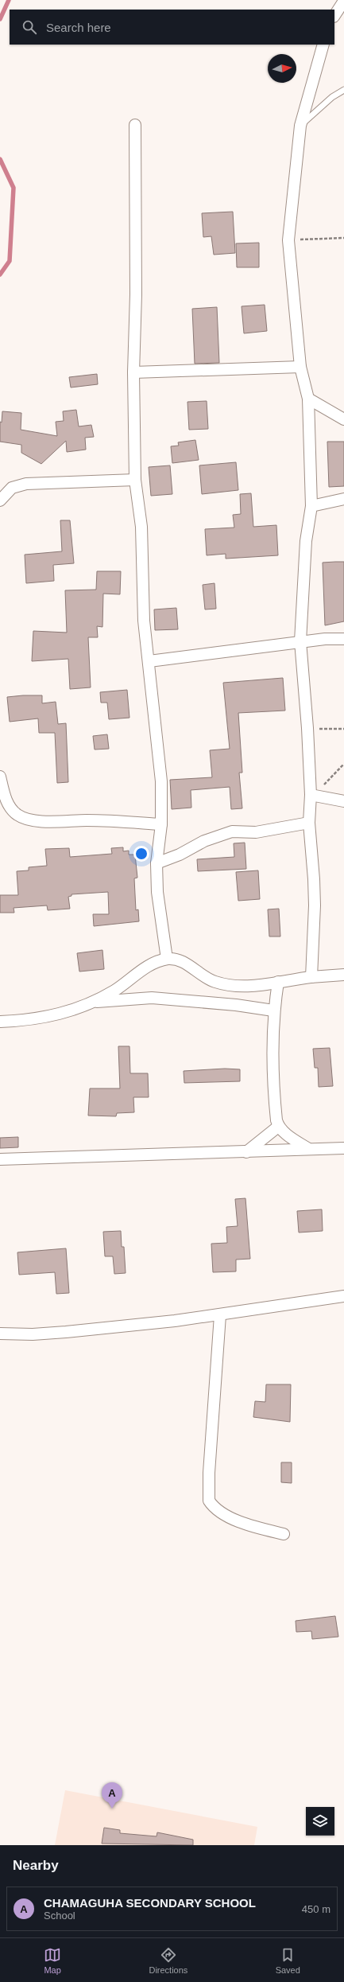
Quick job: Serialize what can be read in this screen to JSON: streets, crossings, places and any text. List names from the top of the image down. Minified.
{"north":"right","page":{"search":"Search here","pins":"A","heading":"Nearby","list":[{"mark":"A","name":"CHAMAGUHA SECONDARY SCHOOL","note":"School","value":"450 m"}],"nav":["Map","Directions","Saved"]}}
